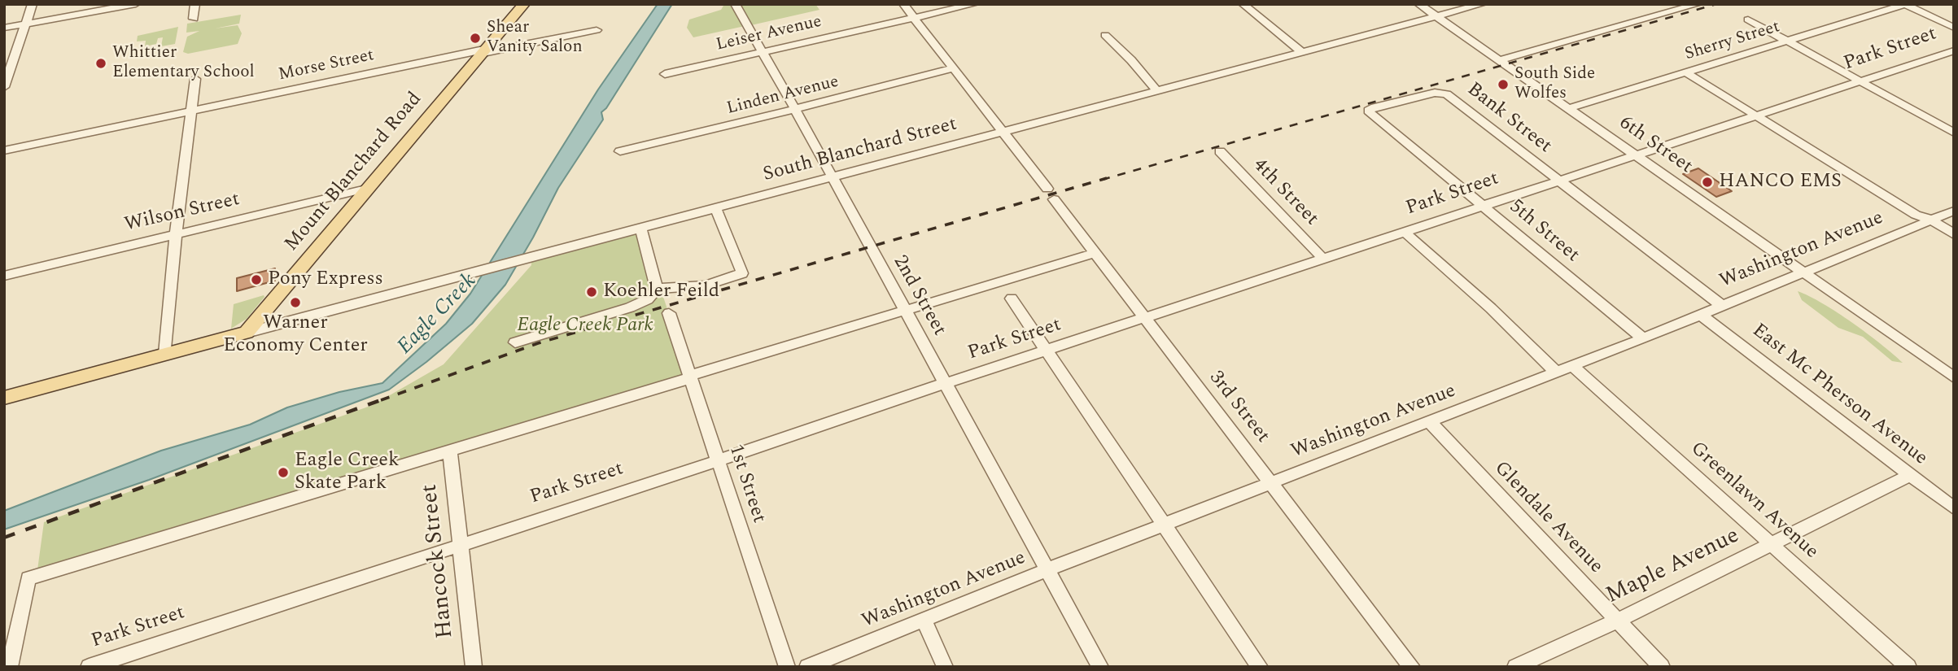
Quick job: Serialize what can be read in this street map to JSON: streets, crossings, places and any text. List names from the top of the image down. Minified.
{"streets":{"main road":["Mount Blanchard Road"],"street":["Leiser Avenue","Sherry Street","Park Street","Morse Street","Linden Avenue","Bank Street","6th Street","South Blanchard Street","4th Street","Wilson Street","5th Street","Washington Avenue","2nd Street","East Mc Pherson Avenue","3rd Street","1st Street","Greenlawn Avenue","Glendale Avenue","Hancock Street","Maple Avenue"]},"crossings":[["Leiser Avenue","2nd Street"],["Leiser Avenue","3rd Street"],["Sherry Street","6th Street"],["Park Street","Bank Street"],["Park Street","6th Street"],["Park Street","4th Street"],["Park Street","5th Street"],["Park Street","2nd Street"],["Park Street","3rd Street"],["Park Street","1st Street"],["Park Street","Hancock Street"],["Morse Street","Mount Blanchard Road"],["Linden Avenue","2nd Street"],["Linden Avenue","3rd Street"],["Bank Street","6th Street"],["Bank Street","5th Street"],["Bank Street","Washington Avenue"],["6th Street","South Blanchard Street"],["6th Street","Washington Avenue"],["South Blanchard Street","Mount Blanchard Road"],["South Blanchard Street","2nd Street"],["South Blanchard Street","3rd Street"],["Mount Blanchard Road","Wilson Street"],["5th Street","Washington Avenue"],["Washington Avenue","2nd Street"],["Washington Avenue","East Mc Pherson Avenue"],["Washington Avenue","3rd Street"],["Washington Avenue","Greenlawn Avenue"],["Washington Avenue","Glendale Avenue"],["East Mc Pherson Avenue","Maple Avenue"],["Greenlawn Avenue","Maple Avenue"],["Glendale Avenue","Maple Avenue"]],"water":["Eagle Creek"],"parks":["Eagle Creek Park"],"places":["Shear Vanity Salon","Whittier Elementary School","South Side Wolfes","HANCO EMS","Pony Express","Koehler Feild","Warner Economy Center","Eagle Creek Skate Park"]}
